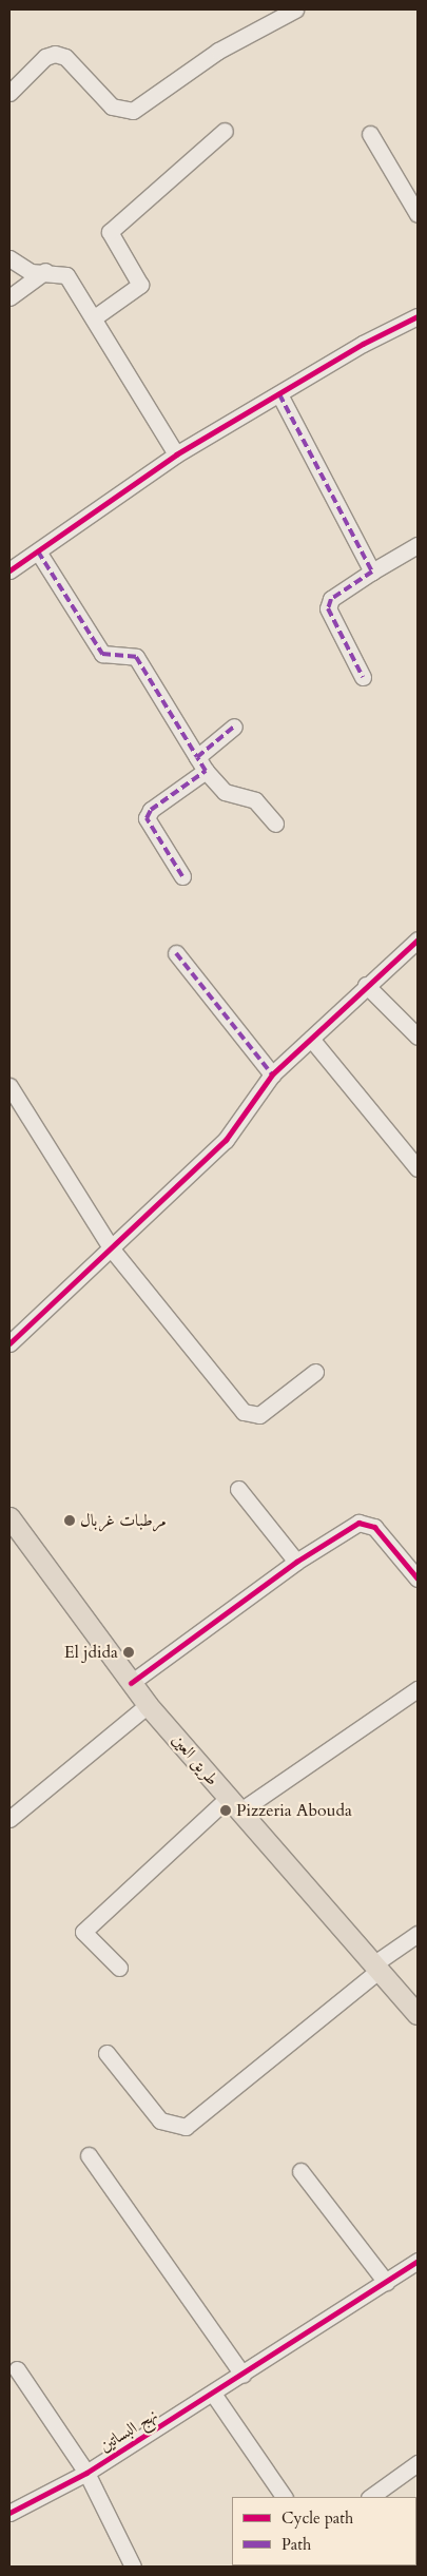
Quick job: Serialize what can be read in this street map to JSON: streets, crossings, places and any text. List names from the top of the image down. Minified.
{"streets":{"main road":["طريق العين"],"street":["نهج البساتين"]},"places":["مرطبات غربال","El jdida","Pizzeria Abouda"],"legend":["Cycle path","Path"]}
